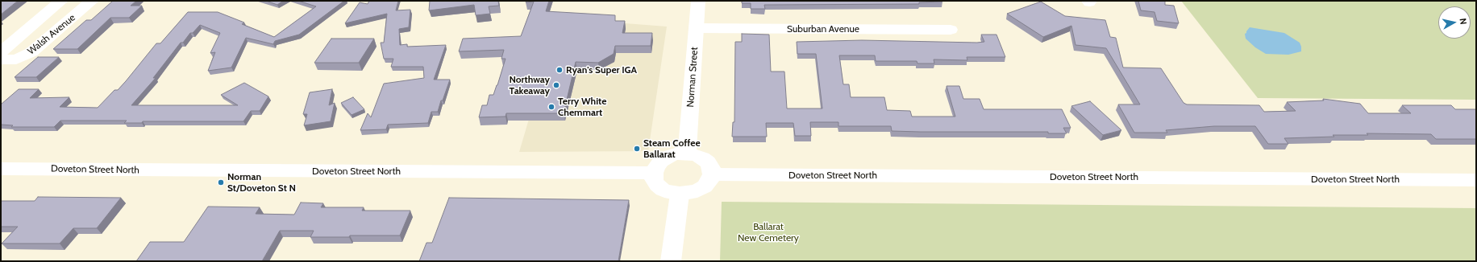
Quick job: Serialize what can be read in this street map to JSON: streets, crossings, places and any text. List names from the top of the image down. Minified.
{"streets":{"street":["Suburban Avenue","Walsh Avenue","Norman Street","Doveton Street North"]},"crossings":[["Suburban Avenue","Norman Street"],["Norman Street","Doveton Street North"]],"parks":["Ballarat New Cemetery"],"places":["Ryan's Super IGA","Northway Takeaway","Terry White Chemmart","Steam Coffee Ballarat","Norman St/Doveton St N"],"north":"right"}
